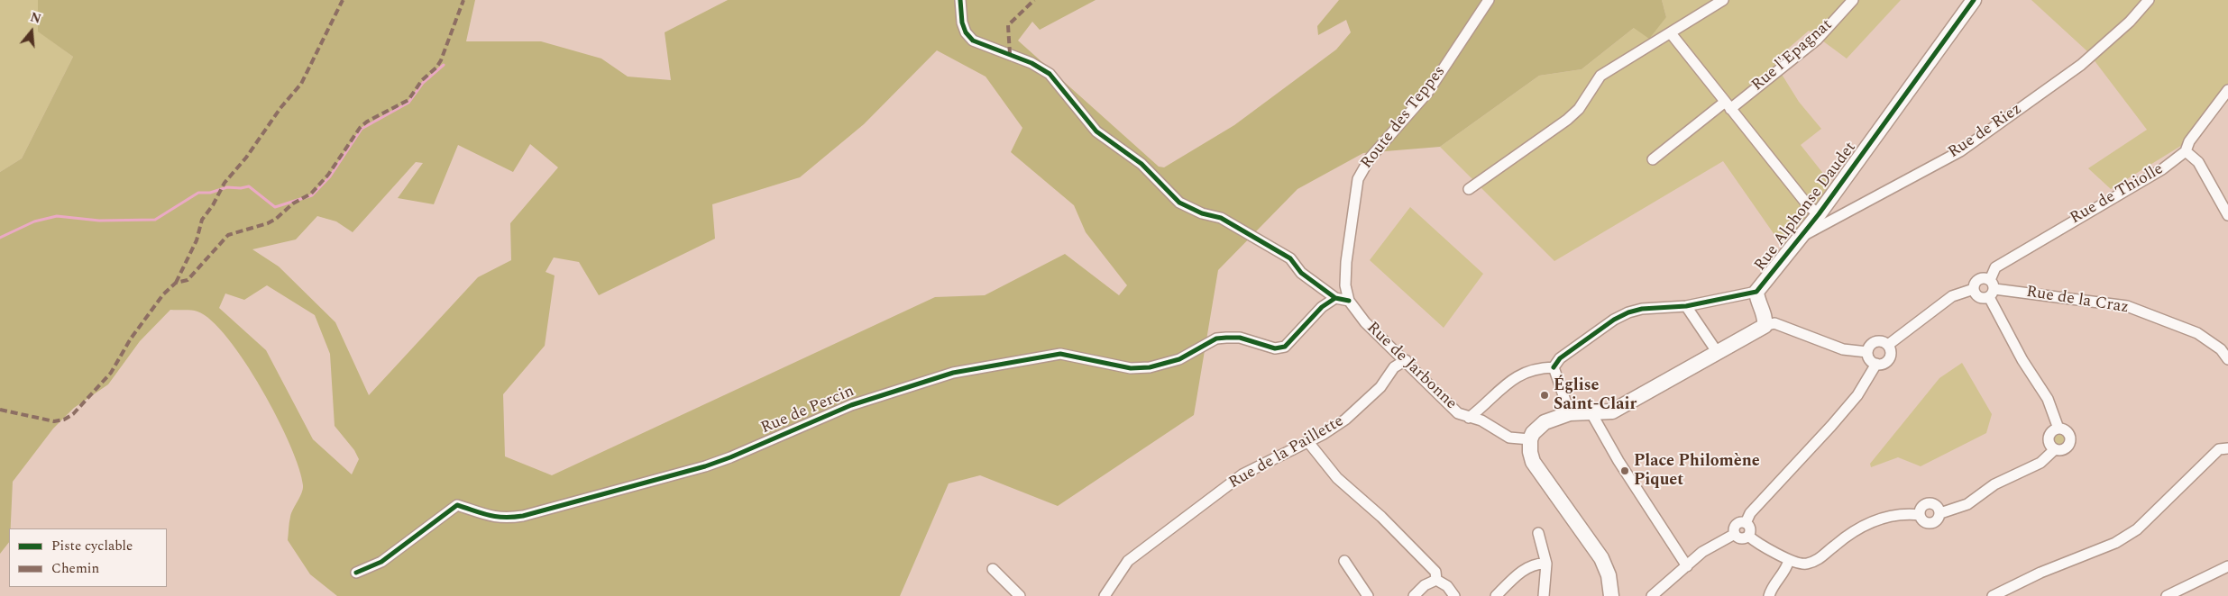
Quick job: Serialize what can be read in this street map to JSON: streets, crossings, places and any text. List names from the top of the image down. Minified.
{"streets":{"street":["Rue l'Epagnat","Route des Teppes","Rue de Riez","Rue de Thiolle","Rue Alphonse Daudet","Rue de la Craz","Rue de Jarbonne","Rue de Percin","Rue de la Paillette"]},"crossings":[["Route des Teppes","Rue de Jarbonne"],["Rue de Riez","Rue Alphonse Daudet"],["Rue de Thiolle","Rue de la Craz"],["Rue de Jarbonne","Rue de la Paillette"]],"places":["Église Saint-Clair","Place Philomène Piquet"],"legend":["Piste cyclable","Chemin"],"north":"top"}
